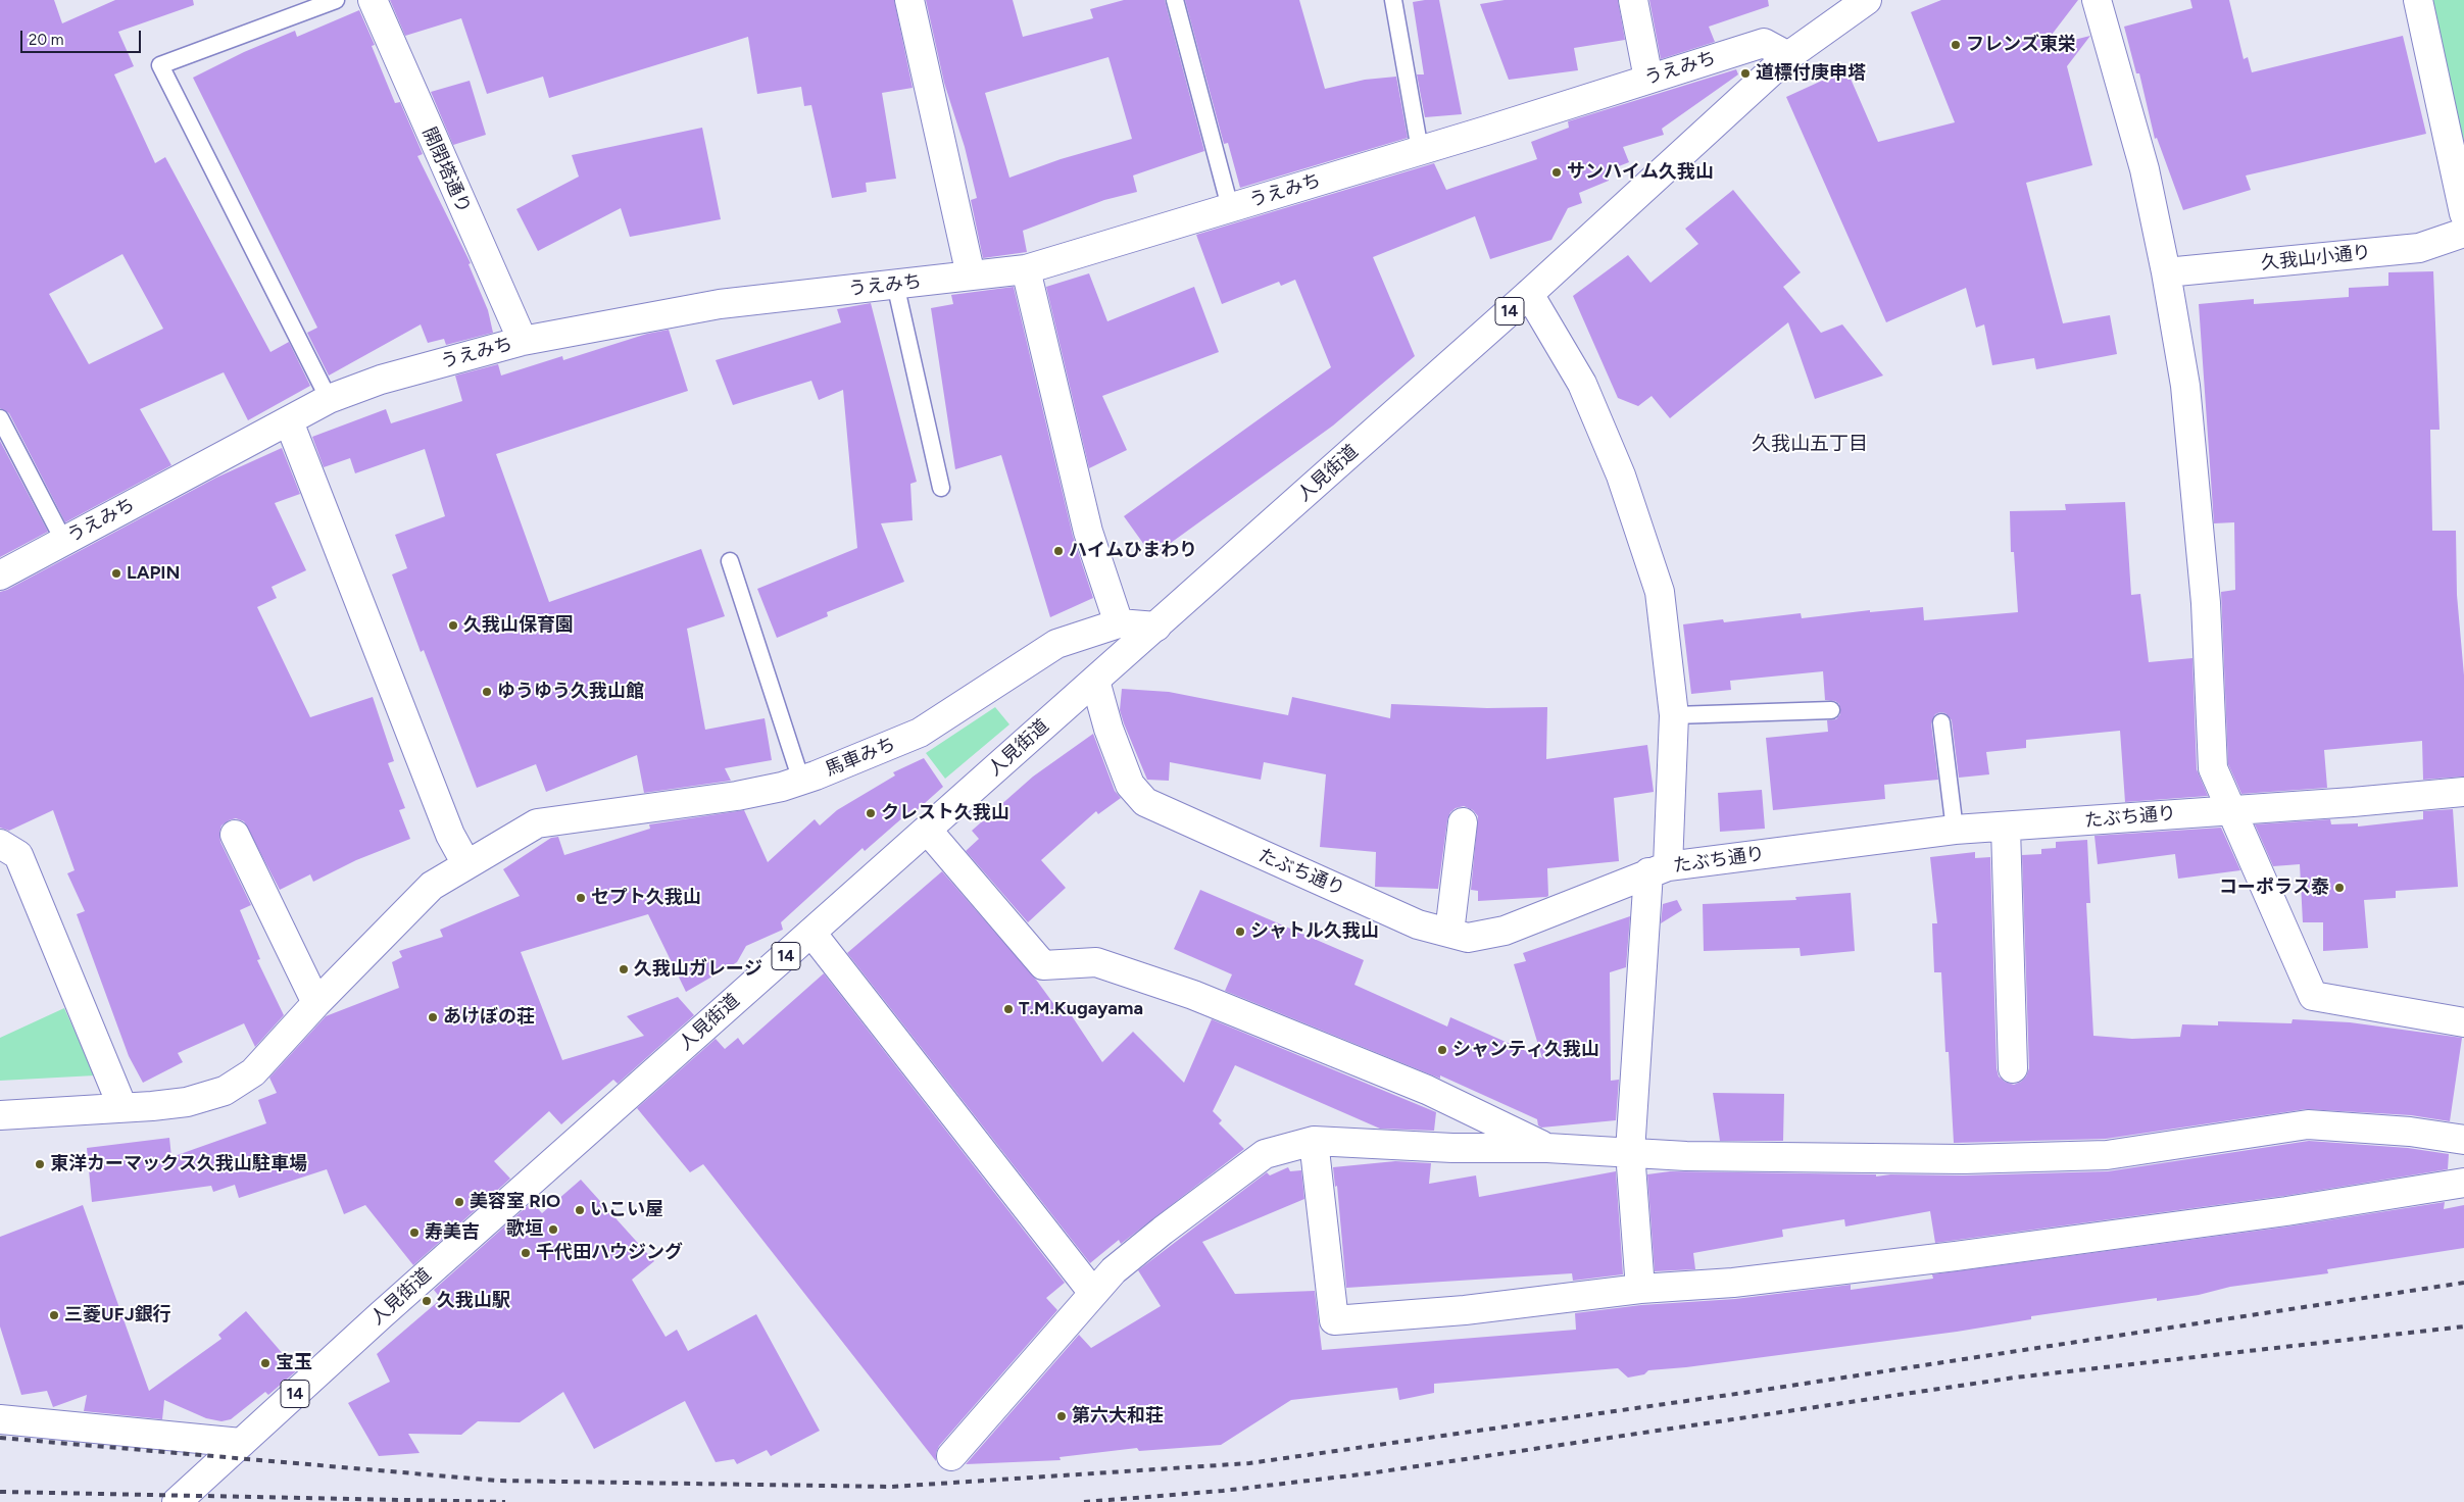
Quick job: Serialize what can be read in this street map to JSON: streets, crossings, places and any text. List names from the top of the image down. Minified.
{"streets":{"street":["うえみち","開閉塔通り","久我山小通り","14","人見街道","馬車みち","たぶち通り"]},"crossings":[["うえみち","開閉塔通り"],["うえみち","人見街道"],["人見街道","馬車みち"],["人見街道","たぶち通り"]],"districts":["久我山五丁目"],"places":["フレンズ東栄","道標付庚申塔","サンハイム久我山","ハイムひまわり","LAPIN","久我山保育園","ゆうゆう久我山館","クレスト久我山","コーポラス泰","セプト久我山","シャトル久我山","久我山ガレージ","T.M.Kugayama","あけぼの荘","シャンティ久我山","東洋カーマックス久我山駐車場","美容室 RIO","いこい屋","歌垣","寿美吉","千代田ハウジング","久我山駅","三菱UFJ銀行","宝玉","第六大和荘"],"scale_bar":"20 m"}
